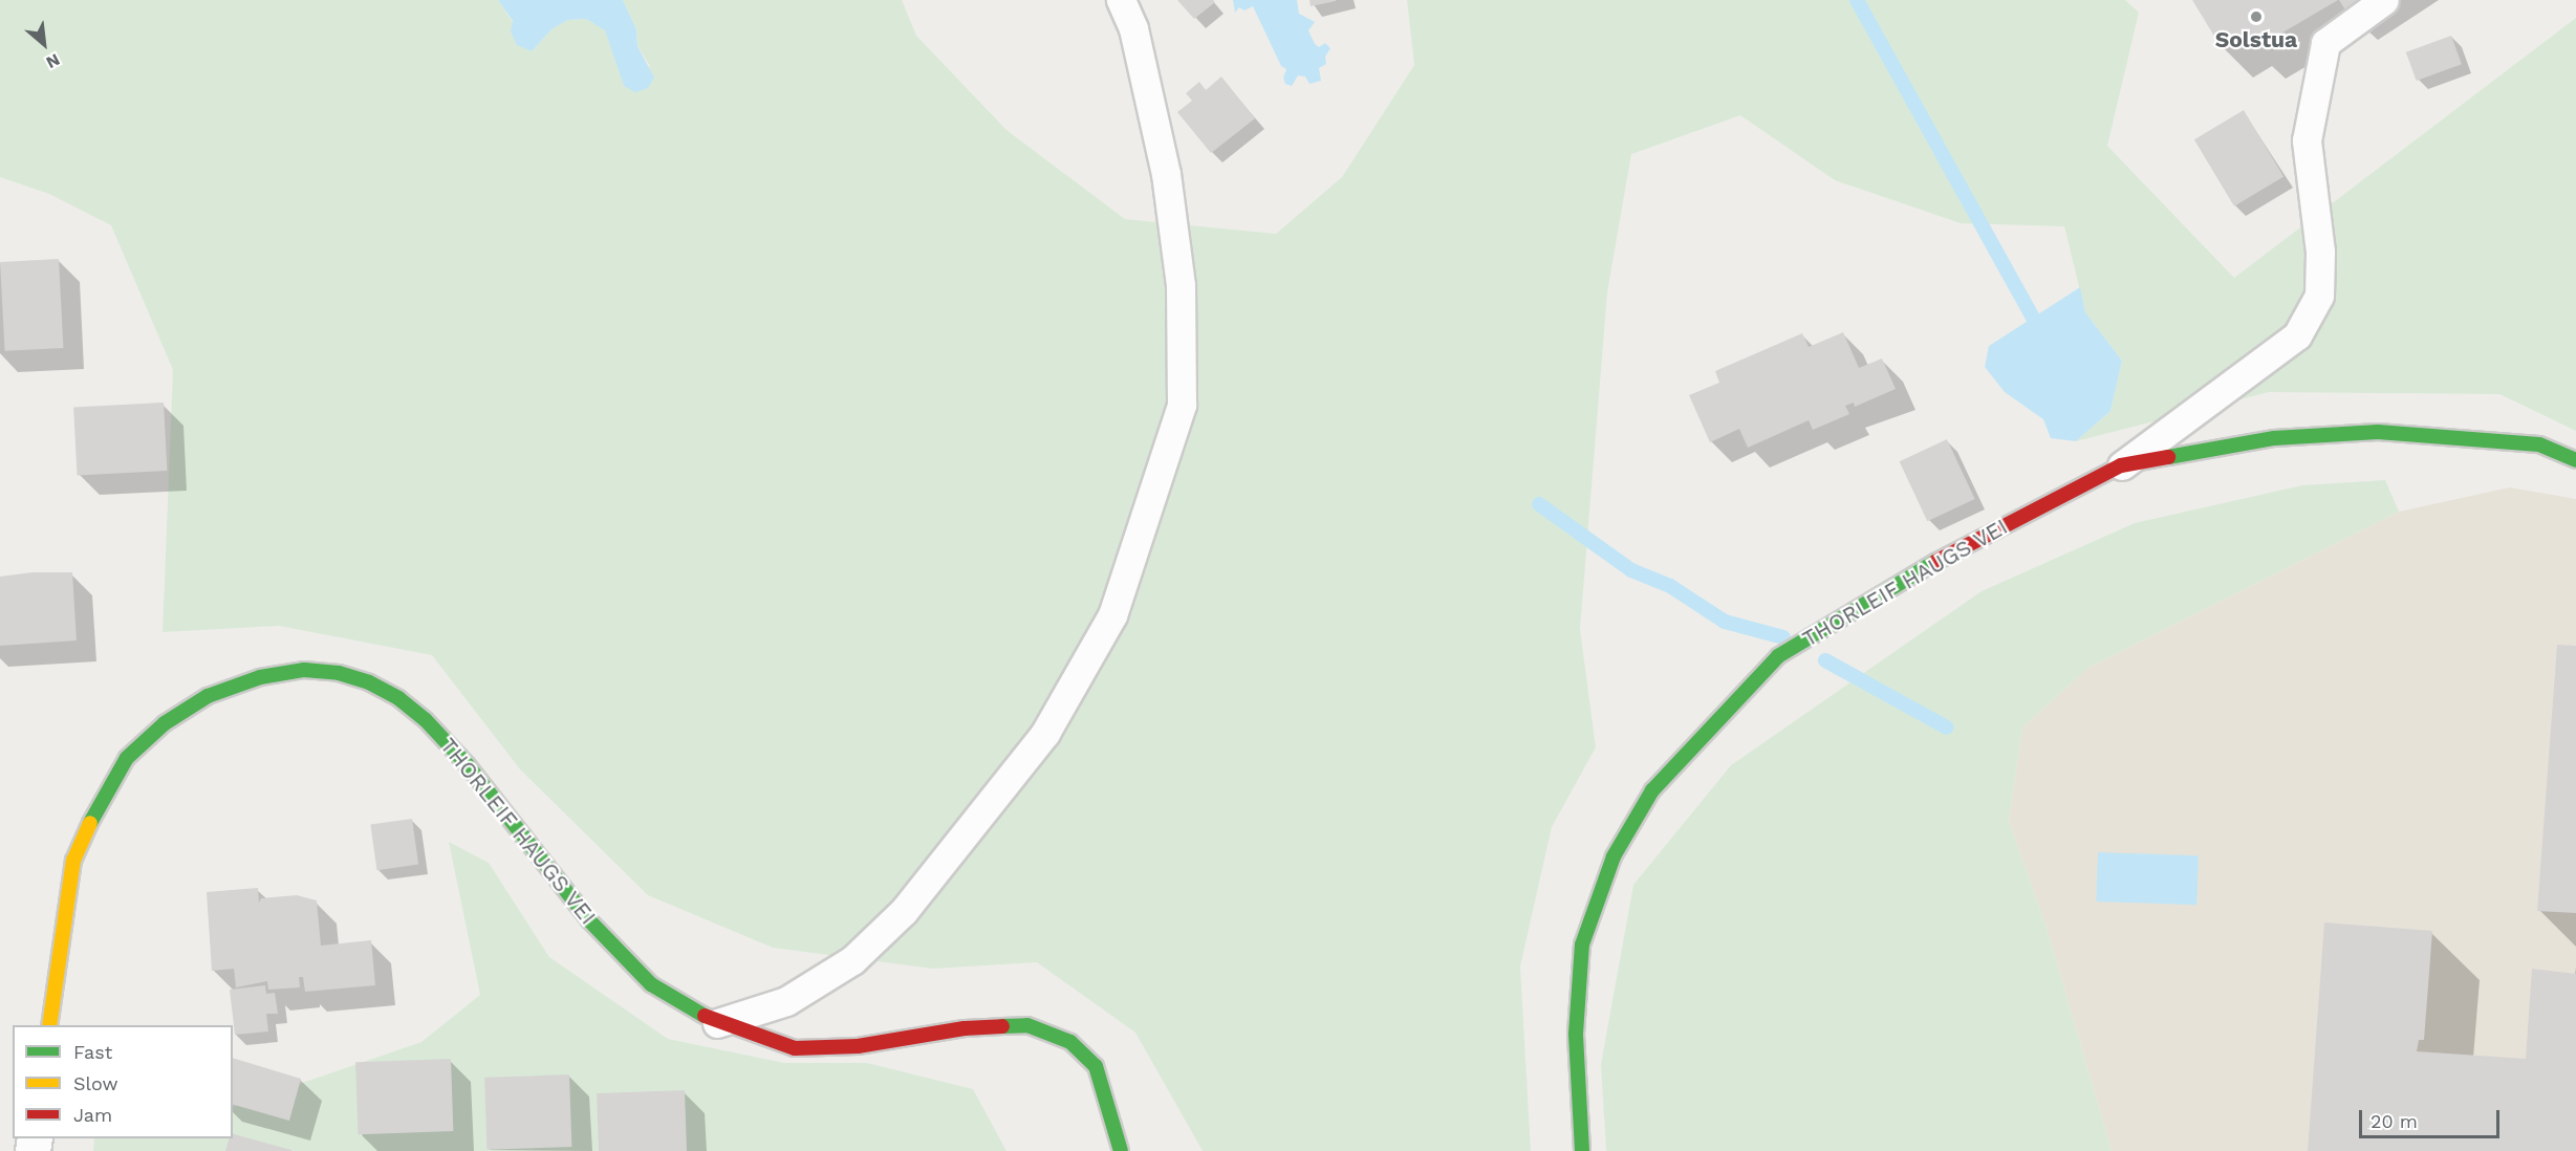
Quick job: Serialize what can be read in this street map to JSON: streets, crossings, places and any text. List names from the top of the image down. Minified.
{"streets":{"street":["THORLEIF HAUGS VEI"]},"places":["Solstua"],"legend":["Fast","Slow","Jam"],"scale_bar":"20 m","north":"bottom right"}
